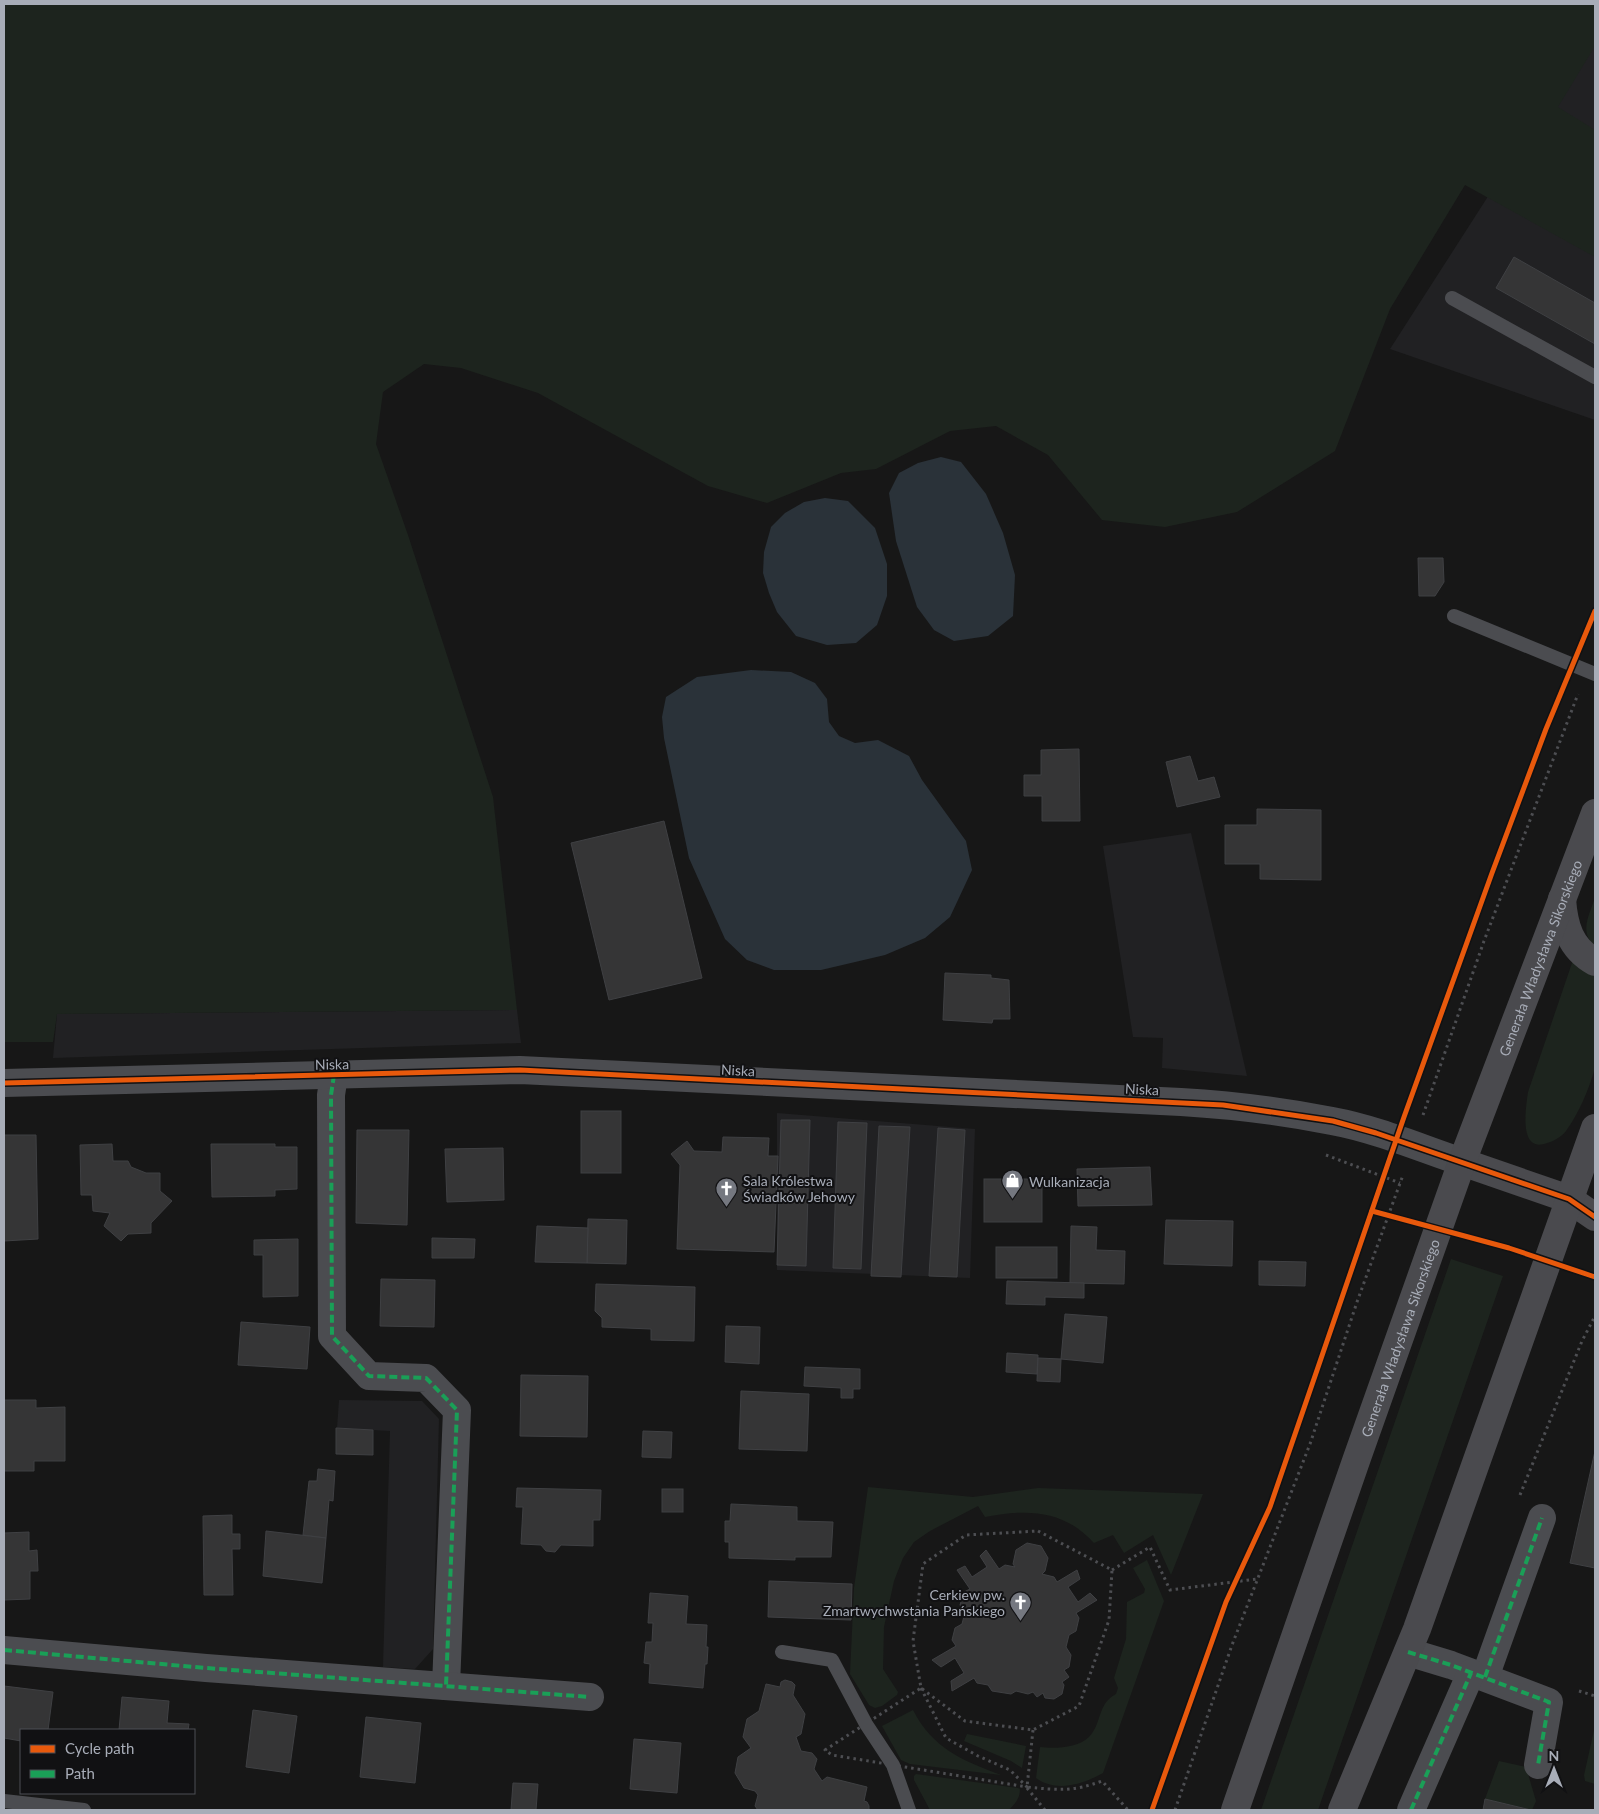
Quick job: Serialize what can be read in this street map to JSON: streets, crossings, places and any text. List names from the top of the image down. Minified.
{"streets":{"main road":["Generała Władysława Sikorskiego"],"street":["Niska"]},"crossings":[["Generała Władysława Sikorskiego","Niska"]],"places":{"shop":["Wulkanizacja"],"church":["Sala Królestwa Świadków Jehowy","Cerkiew pw. Zmartwychwstania Pańskiego"]},"legend":["Cycle path","Path"],"north":"top"}
